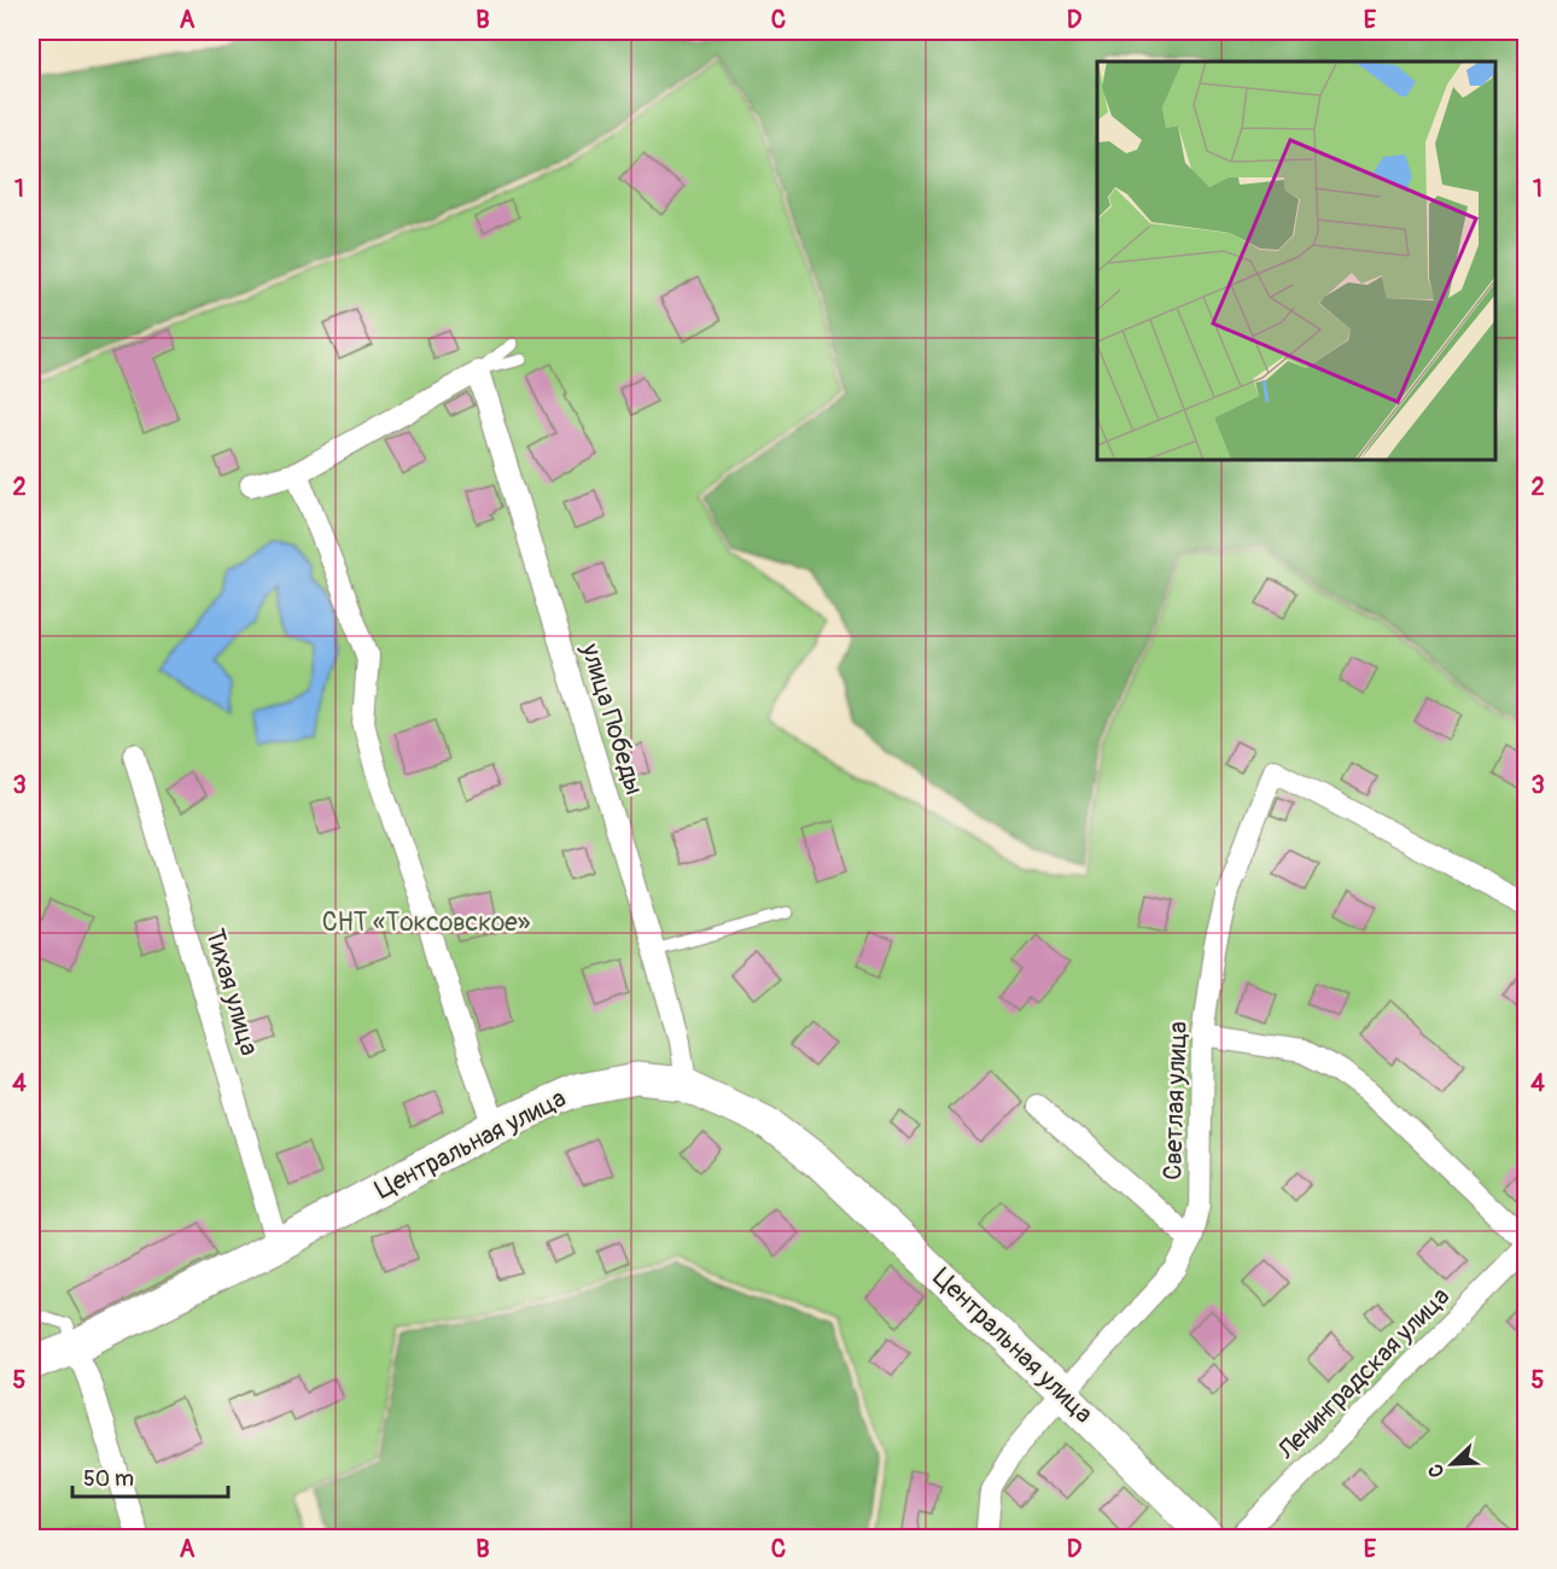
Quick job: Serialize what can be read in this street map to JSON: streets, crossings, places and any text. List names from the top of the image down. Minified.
{"streets":{"street":["улица Победы","Тихая улица","Светлая улица","Центральная улица","Ленинградская улица"]},"crossings":[["улица Победы","Центральная улица"],["Тихая улица","Центральная улица"],["Светлая улица","Центральная улица"]],"parks":["СНТ «Токсовское»"],"scale_bar":"50 m","north":"bottom left","grid":{"columns":["A","B","C","D","E"],"rows":["1","2","3","4","5"]}}
